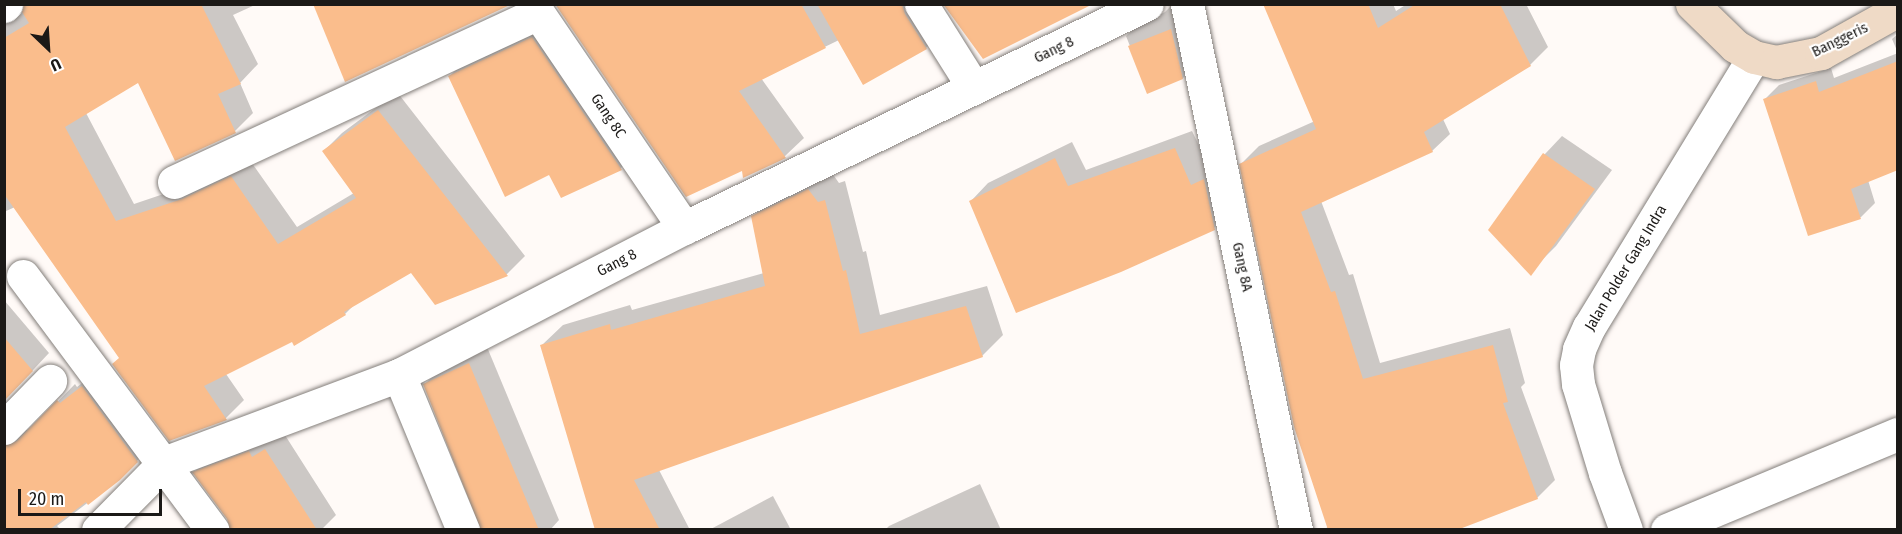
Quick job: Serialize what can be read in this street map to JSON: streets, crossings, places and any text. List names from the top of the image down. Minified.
{"streets":{"street":["Banggeris","Gang 8","Gang 8C","Gang 8A","Jalan Polder Gang Indra"]},"crossings":[["Banggeris","Jalan Polder Gang Indra"],["Gang 8","Gang 8C"]],"scale_bar":"20 m","north":"bottom right"}
